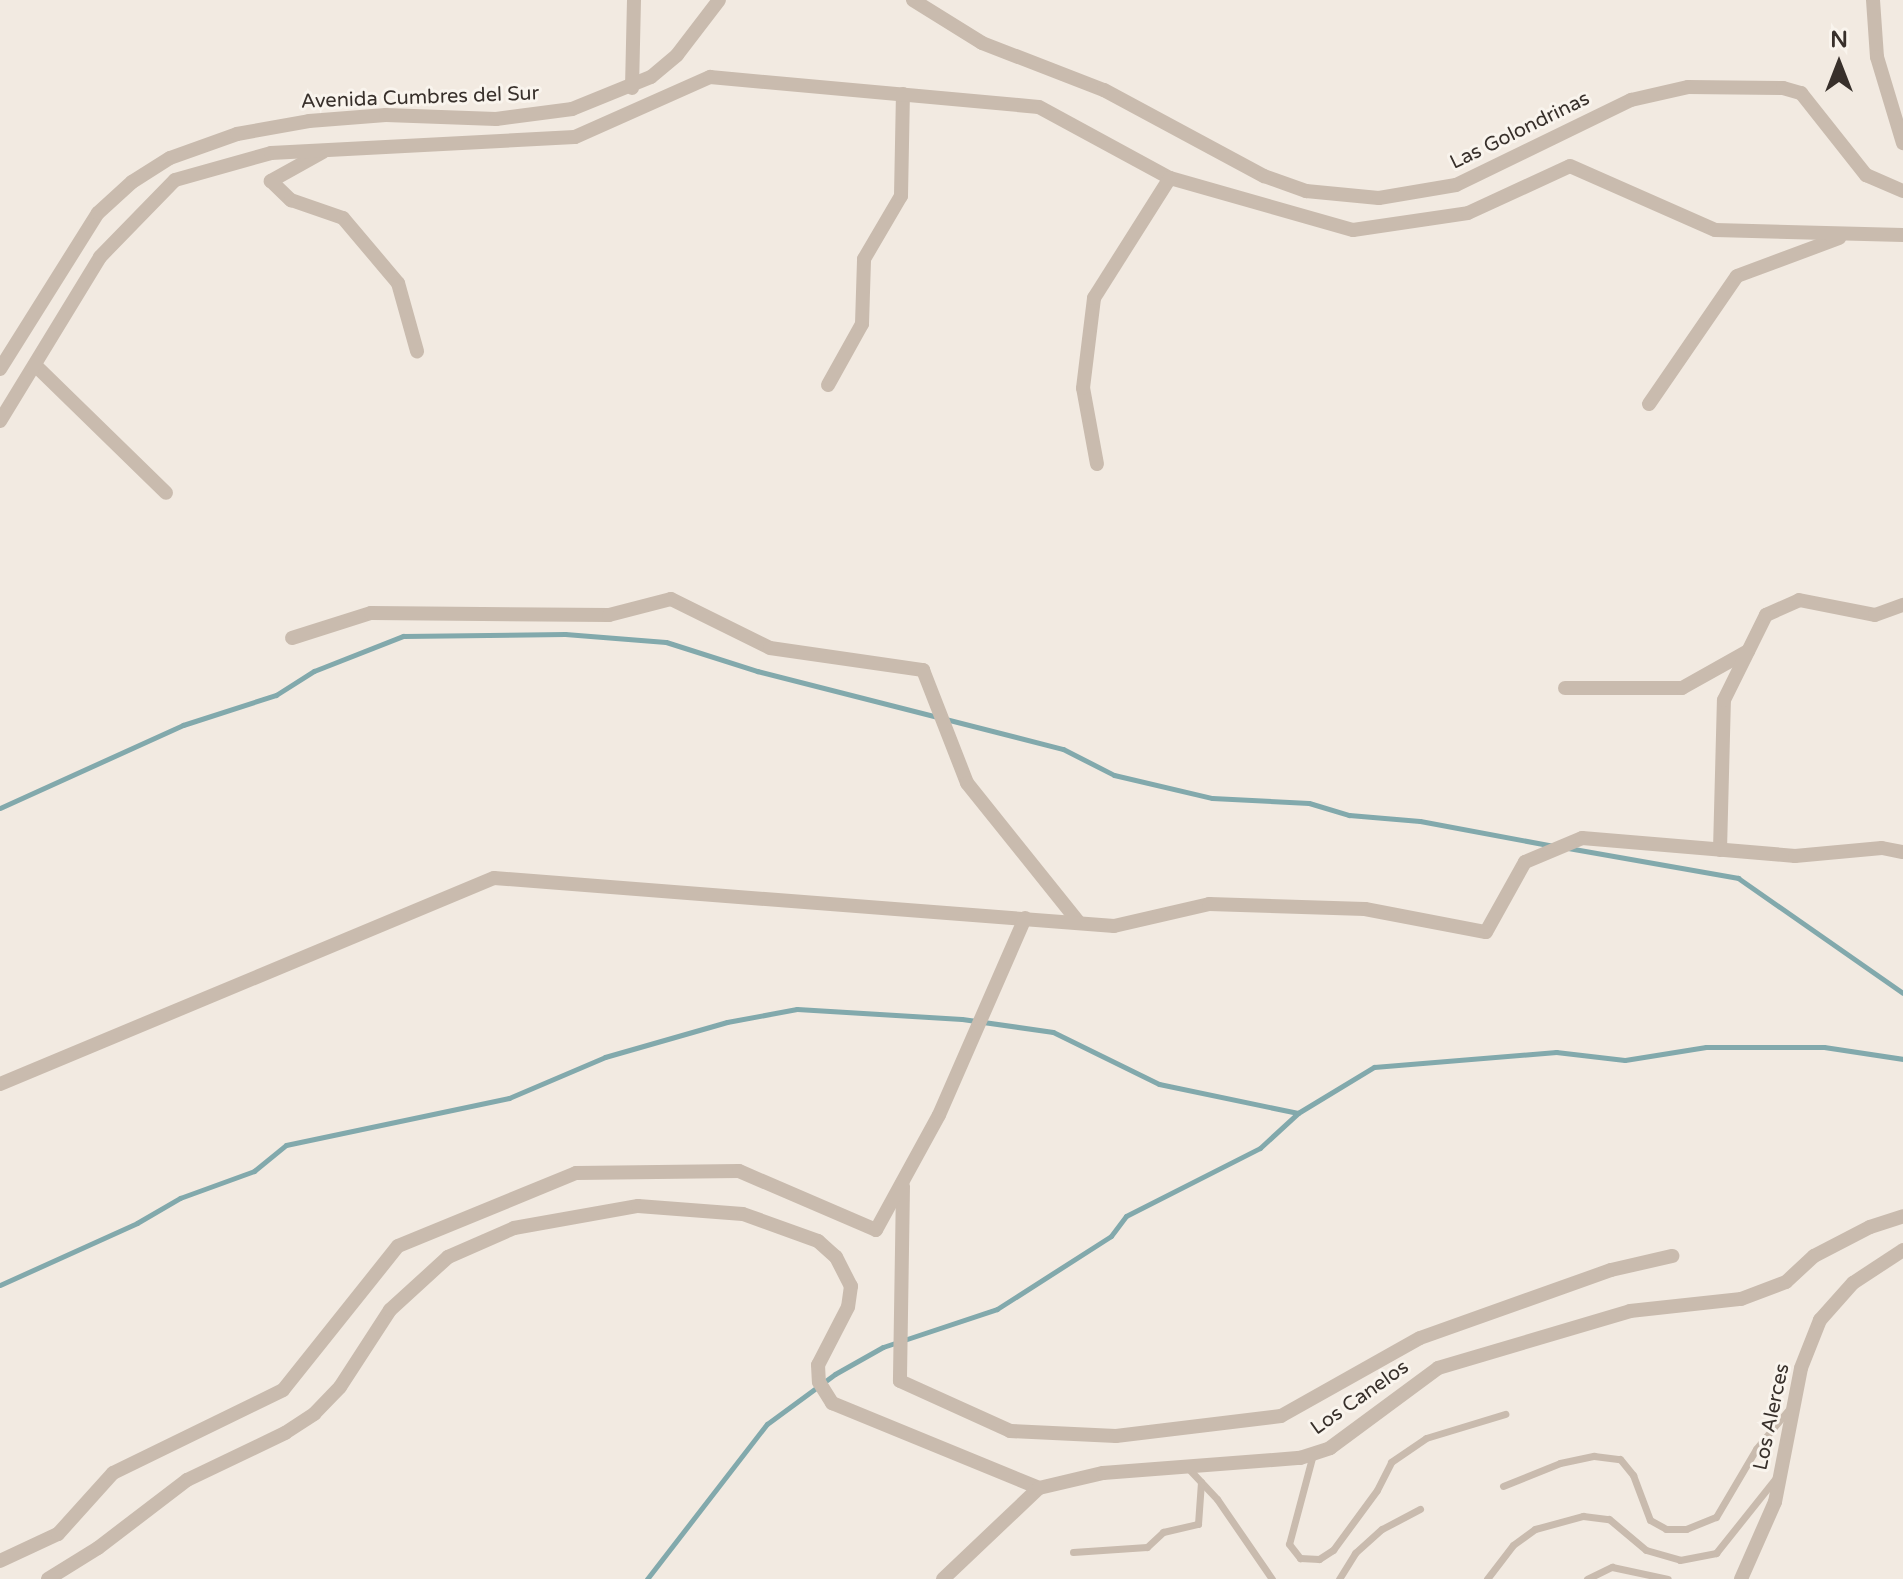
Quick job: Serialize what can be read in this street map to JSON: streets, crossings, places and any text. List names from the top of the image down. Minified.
{"streets":{"street":["Avenida Cumbres del Sur","Las Golondrinas","Los Canelos","Los Alerces"]},"north":"top"}
